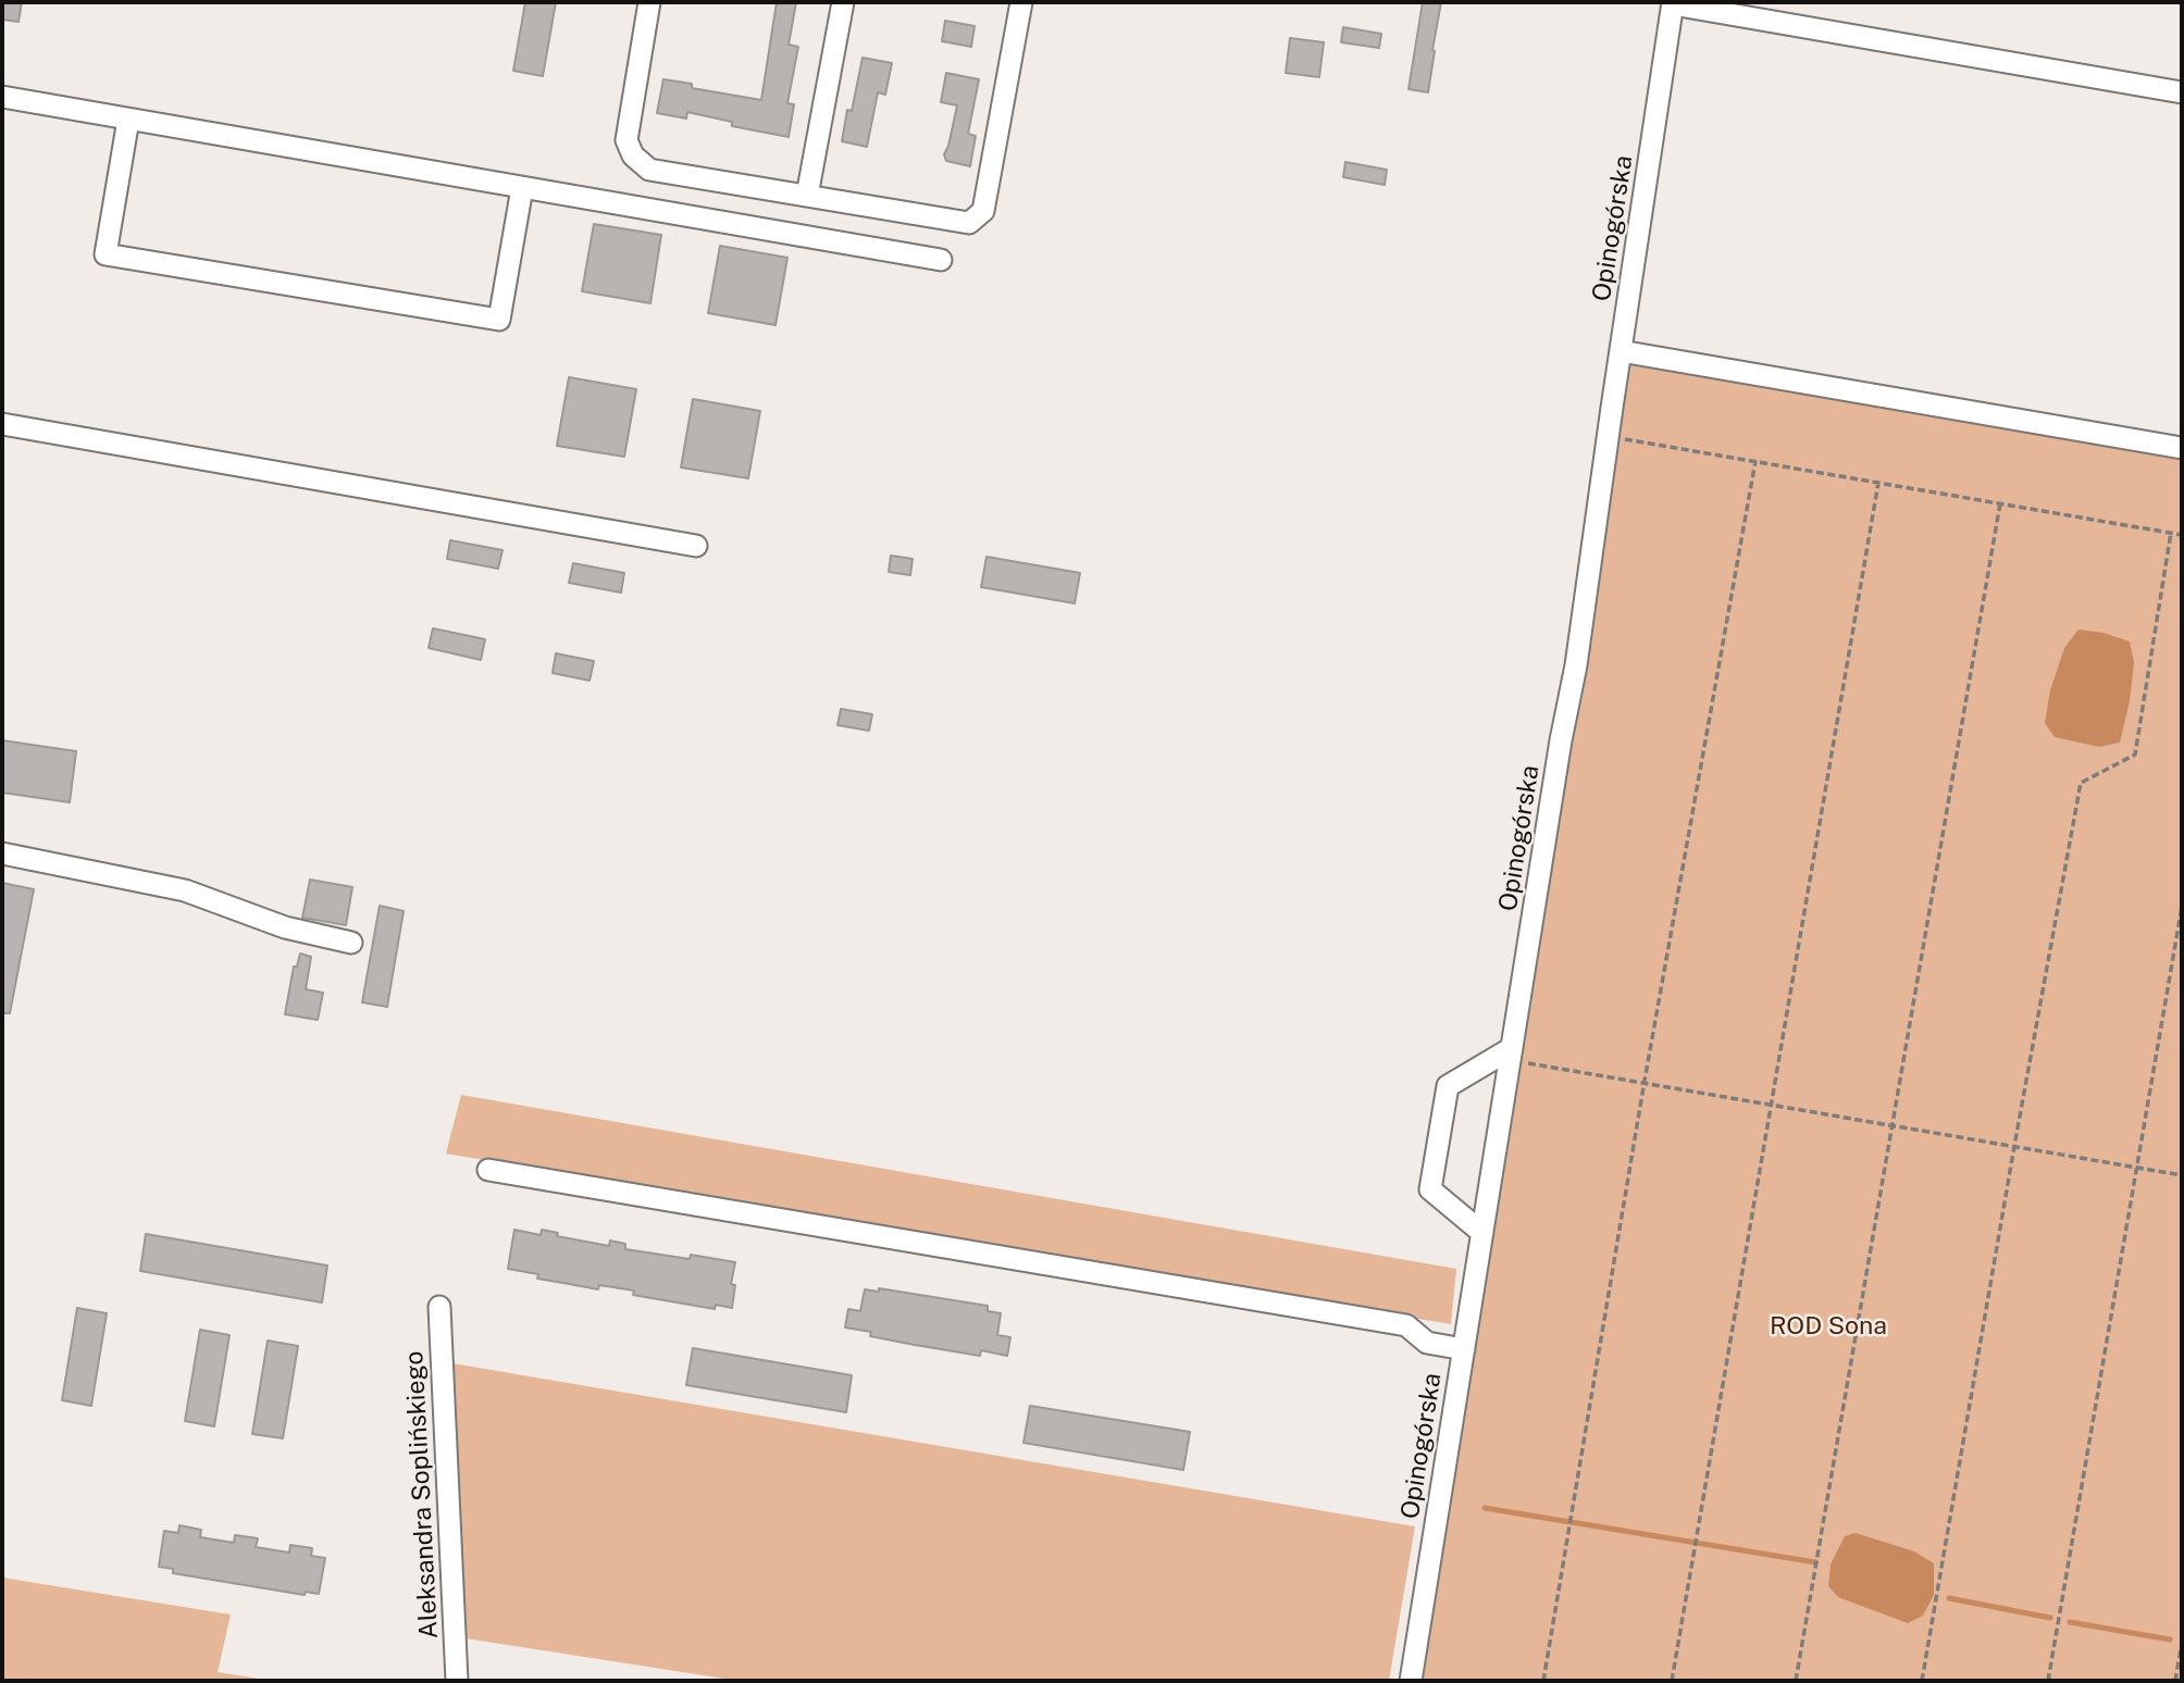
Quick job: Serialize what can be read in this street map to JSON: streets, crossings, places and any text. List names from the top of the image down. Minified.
{"streets":{"street":["Opinogórska","Aleksandra Soplińskiego"]},"parks":["ROD Sona"]}
